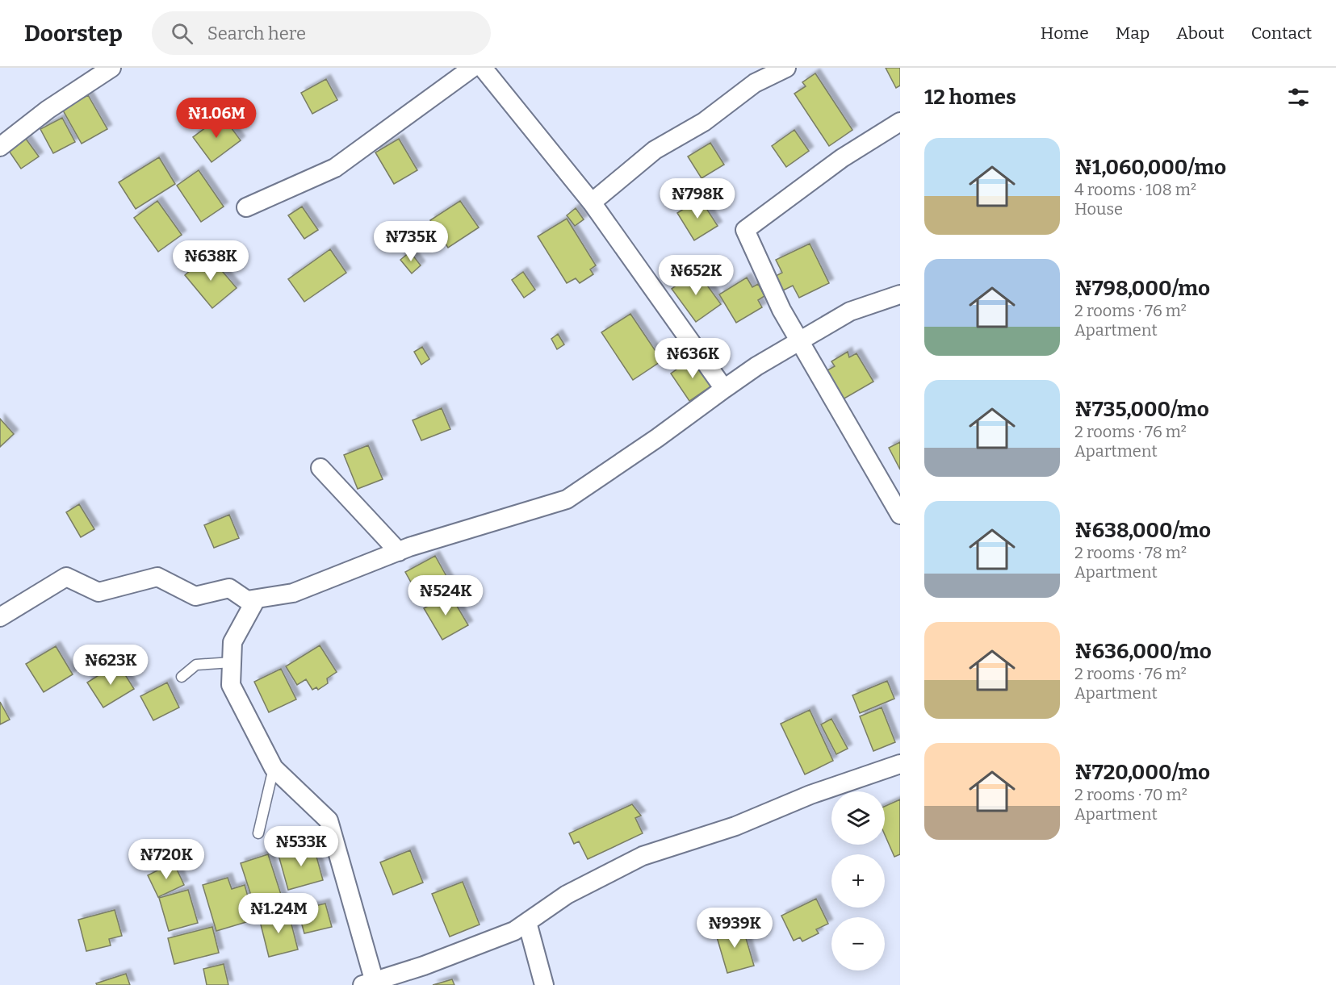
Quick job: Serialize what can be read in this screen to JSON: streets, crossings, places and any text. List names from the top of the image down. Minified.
{"page":{"header":"Doorstep","search":"Search here","nav":["Home","Map","About","Contact"],"heading":"12 homes","price":["₦1.06M","₦798K","₦735K","₦638K","₦652K","₦636K","₦524K","₦623K","₦533K","₦720K","₦1.24M","₦939K"],"list":[{"name":"₦1,060,000/mo","note":"4 rooms · 108 m² · House"},{"name":"₦798,000/mo","note":"2 rooms · 76 m² · Apartment"},{"name":"₦735,000/mo","note":"2 rooms · 76 m² · Apartment"},{"name":"₦638,000/mo","note":"2 rooms · 78 m² · Apartment"},{"name":"₦636,000/mo","note":"2 rooms · 76 m² · Apartment"},{"name":"₦720,000/mo","note":"2 rooms · 70 m² · Apartment"}],"map_buttons":["+","−"]}}
